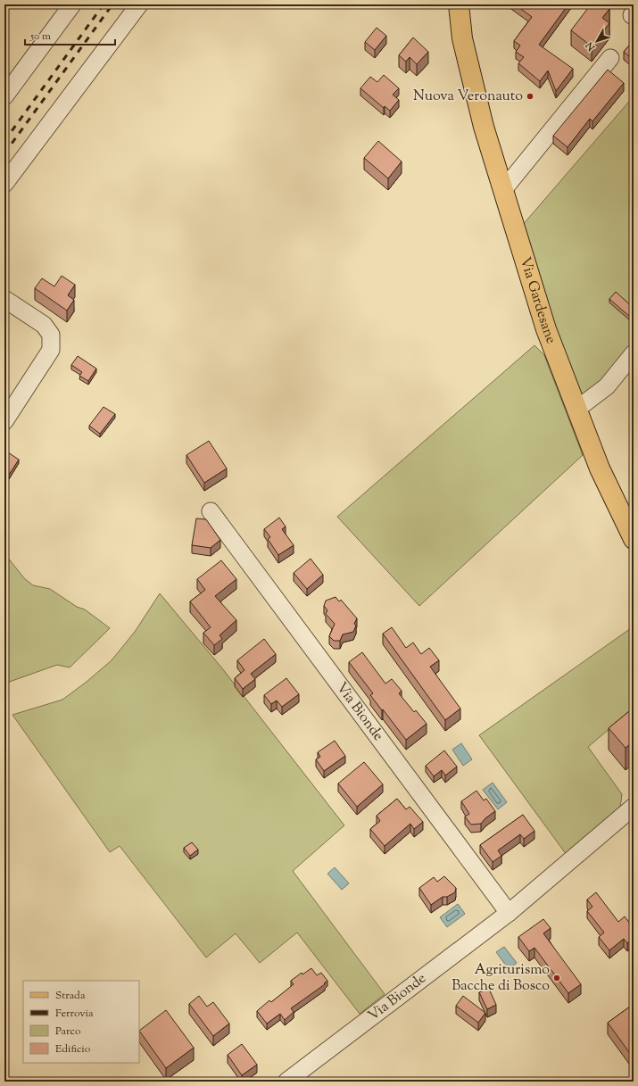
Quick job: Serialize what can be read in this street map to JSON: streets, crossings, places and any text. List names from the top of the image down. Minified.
{"streets":{"main road":["Via Gardesane"],"street":["Via Bionde"]},"places":["Nuova Veronauto","Agriturismo Bacche di Bosco"],"legend":["Strada","Ferrovia","Parco","Edificio"],"scale_bar":"50 m","north":"bottom left"}
